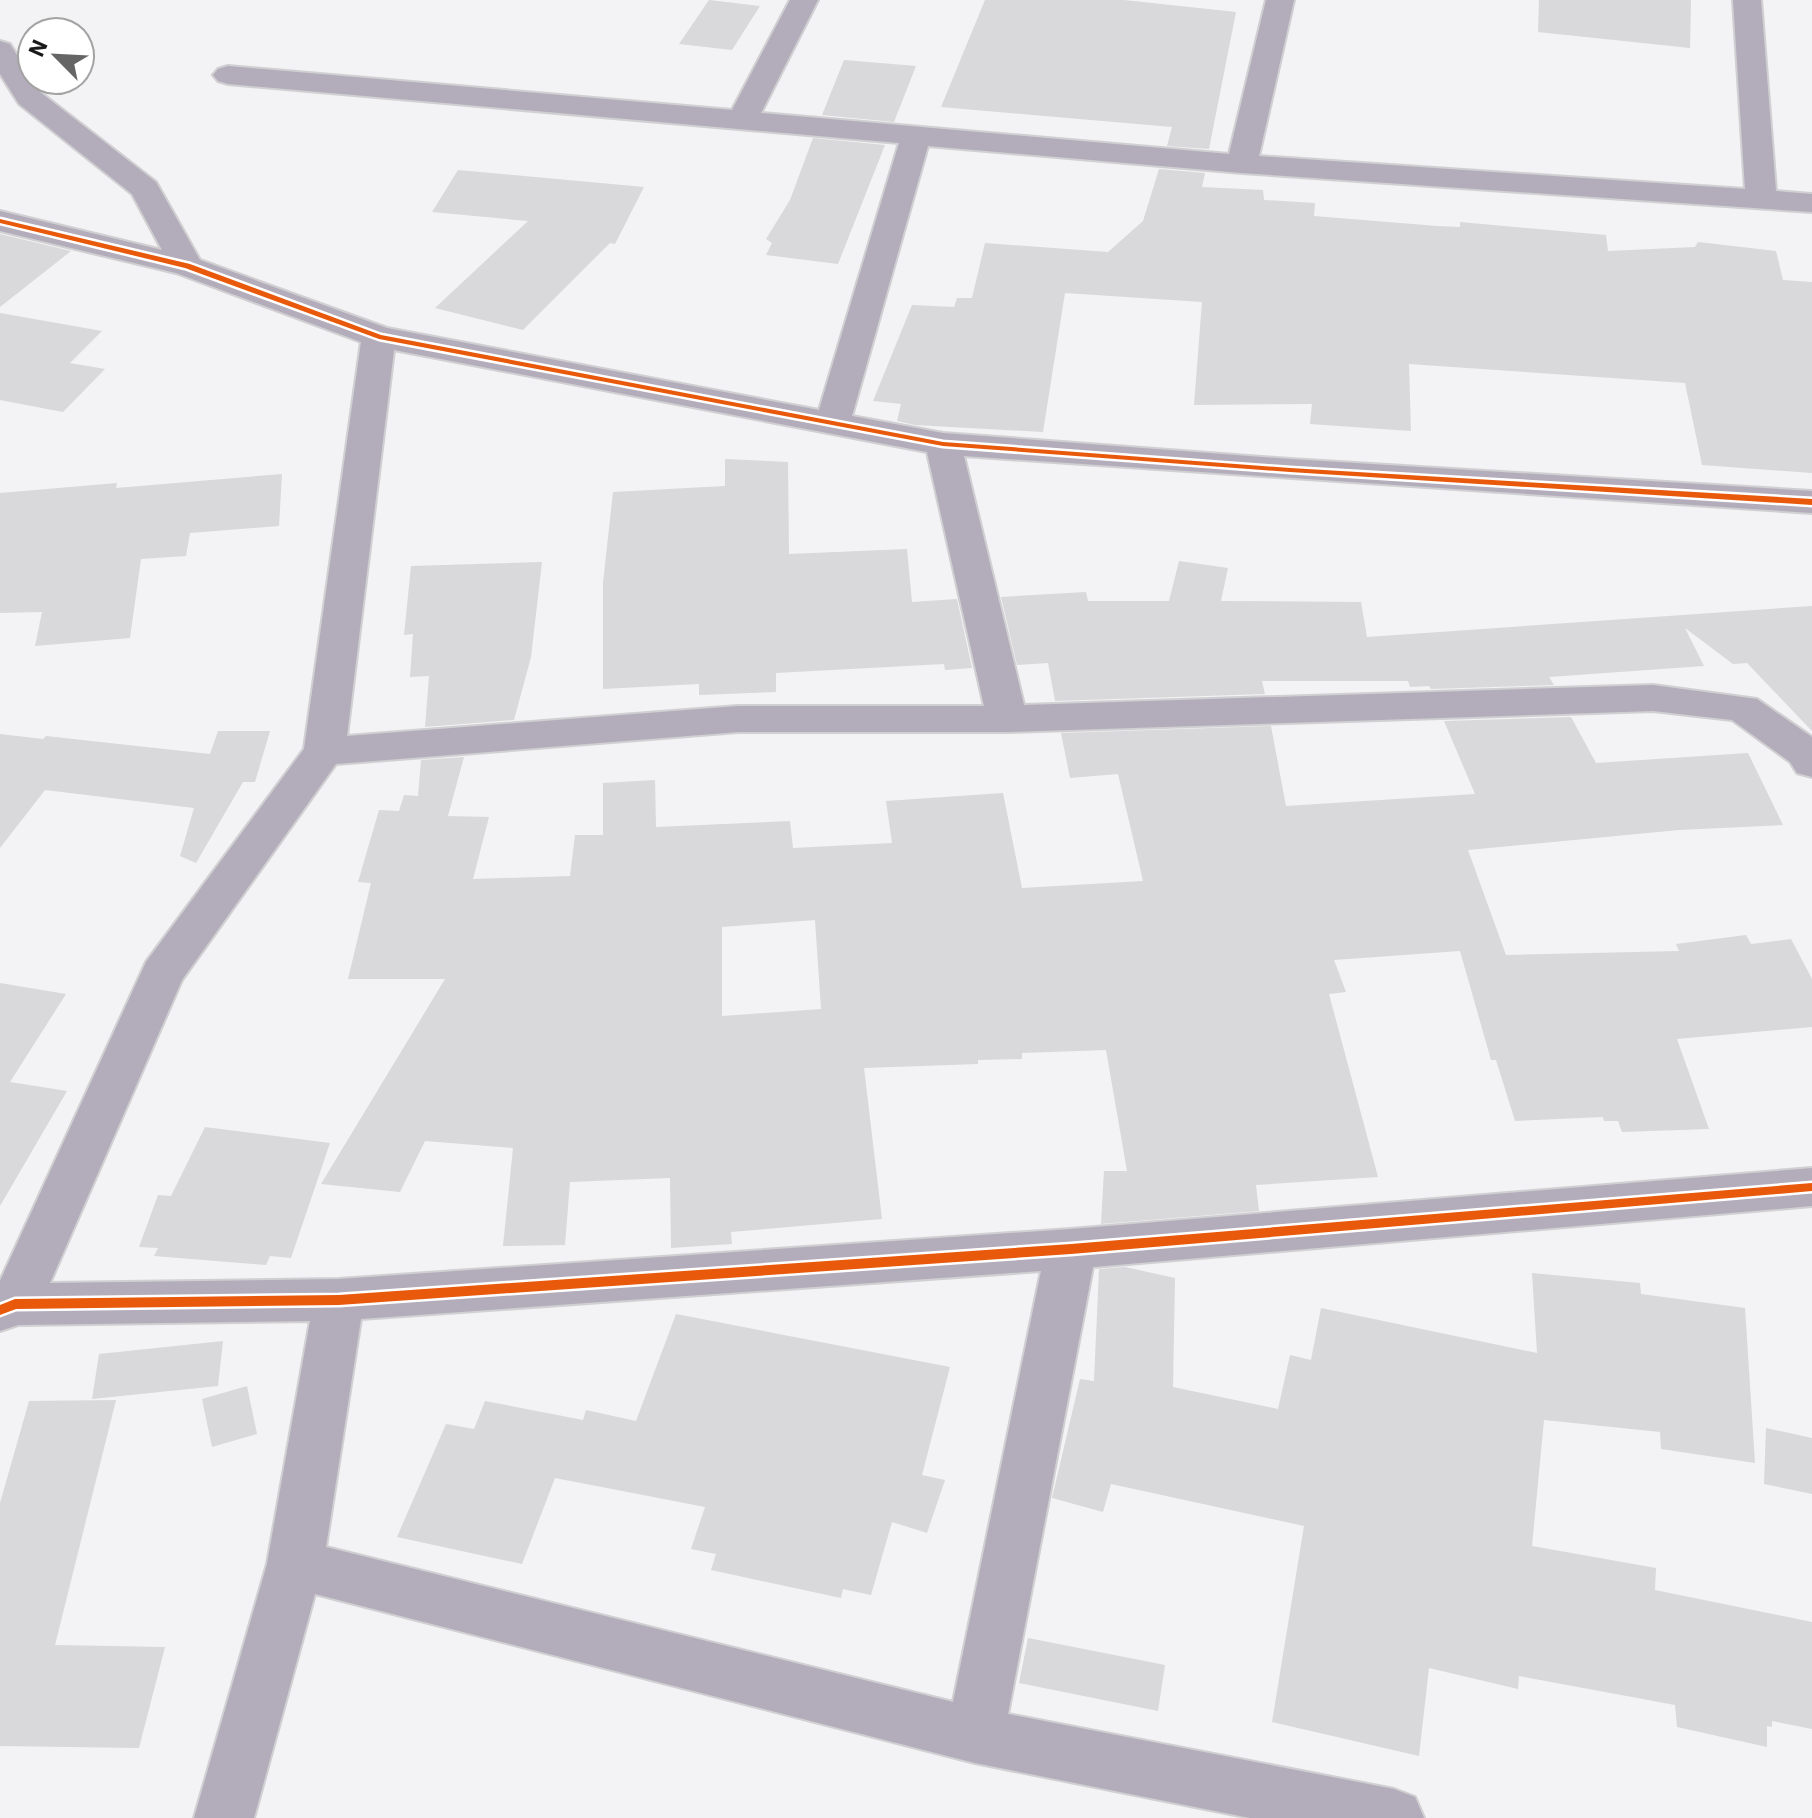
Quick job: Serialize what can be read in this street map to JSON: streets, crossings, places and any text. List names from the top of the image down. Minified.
{"north":"top left"}
